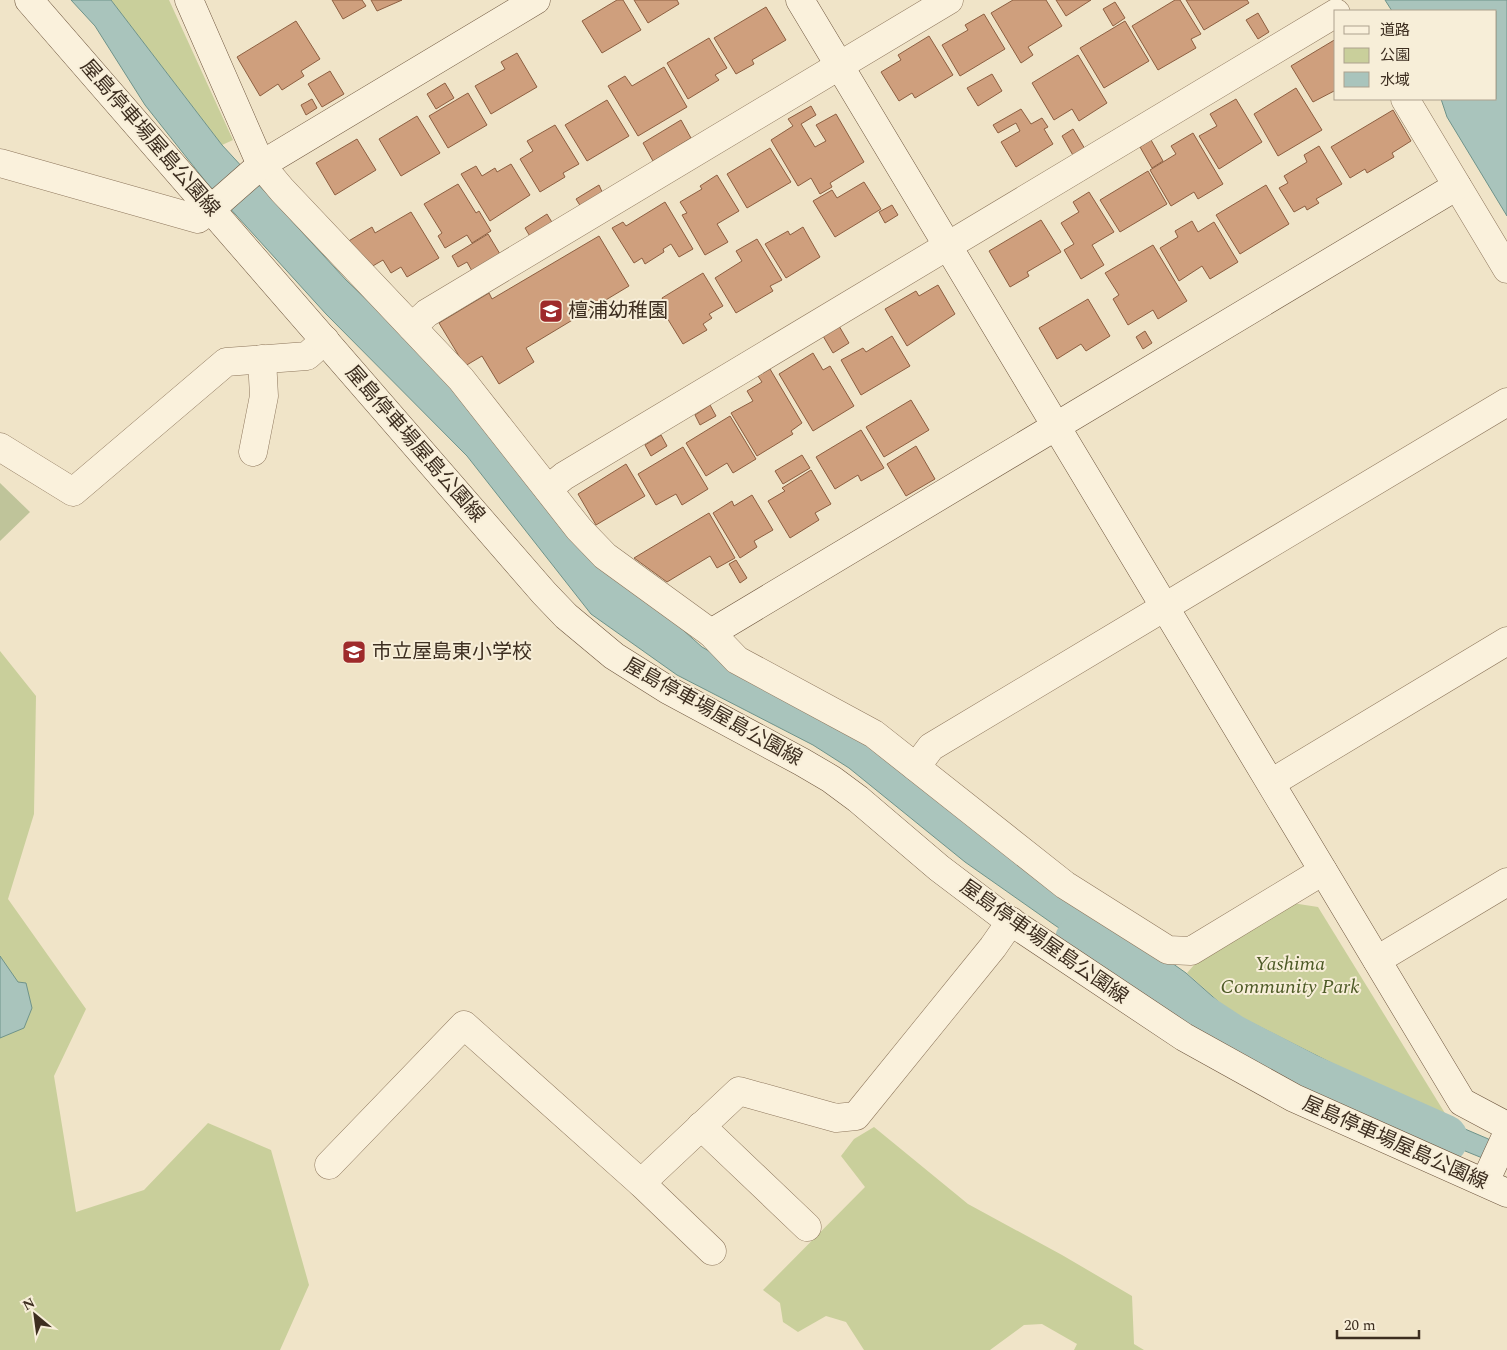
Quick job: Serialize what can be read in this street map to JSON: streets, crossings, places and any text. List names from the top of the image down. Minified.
{"streets":{"street":["屋島停車場屋島公園線"]},"parks":["Yashima Community Park"],"places":{"school or university":["檀浦幼稚園","市立屋島東小学校"]},"legend":["道路","公園","水域"],"scale_bar":"20 m","north":"top left"}
